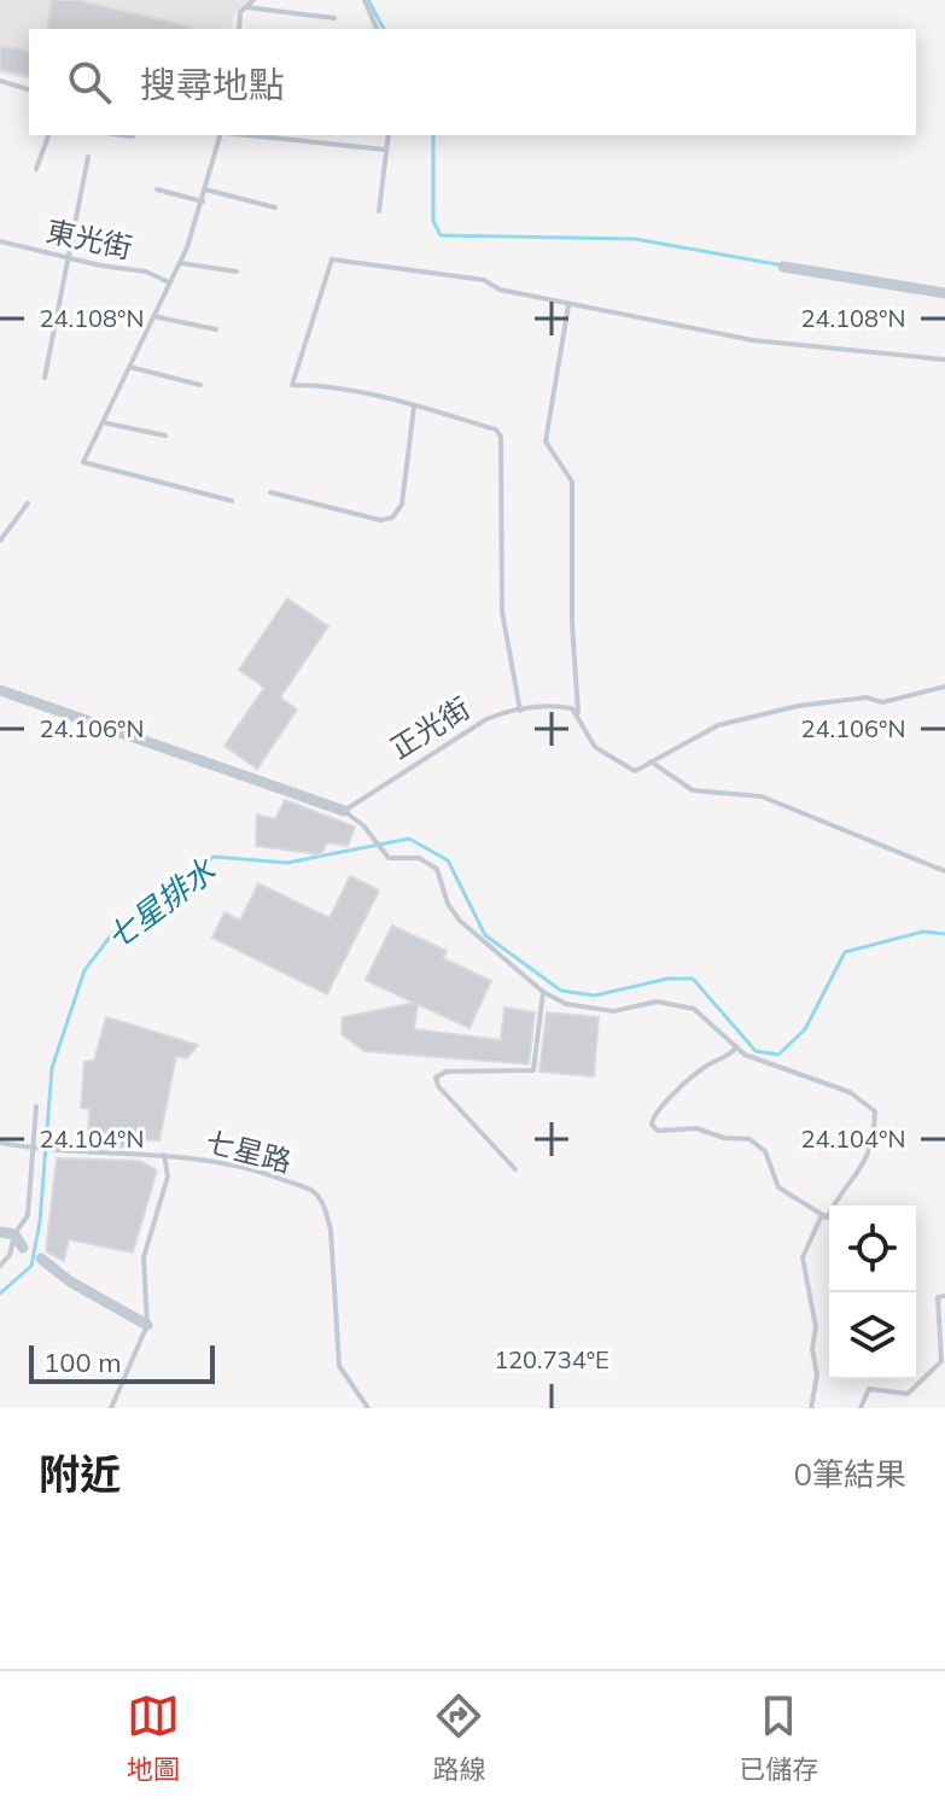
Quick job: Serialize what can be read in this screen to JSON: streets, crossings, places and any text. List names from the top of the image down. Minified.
{"streets":{"lane":["東光街","正光街","七星路"]},"water":["七星排水"],"scale_bar":"100 m","page":{"search":"搜尋地點","scale":"100 m","heading":["附近","0筆結果"],"nav":["地圖","路線","已儲存"]},"coordinates":["24.108°N","24.106°N","24.104°N","120.734°E"]}
